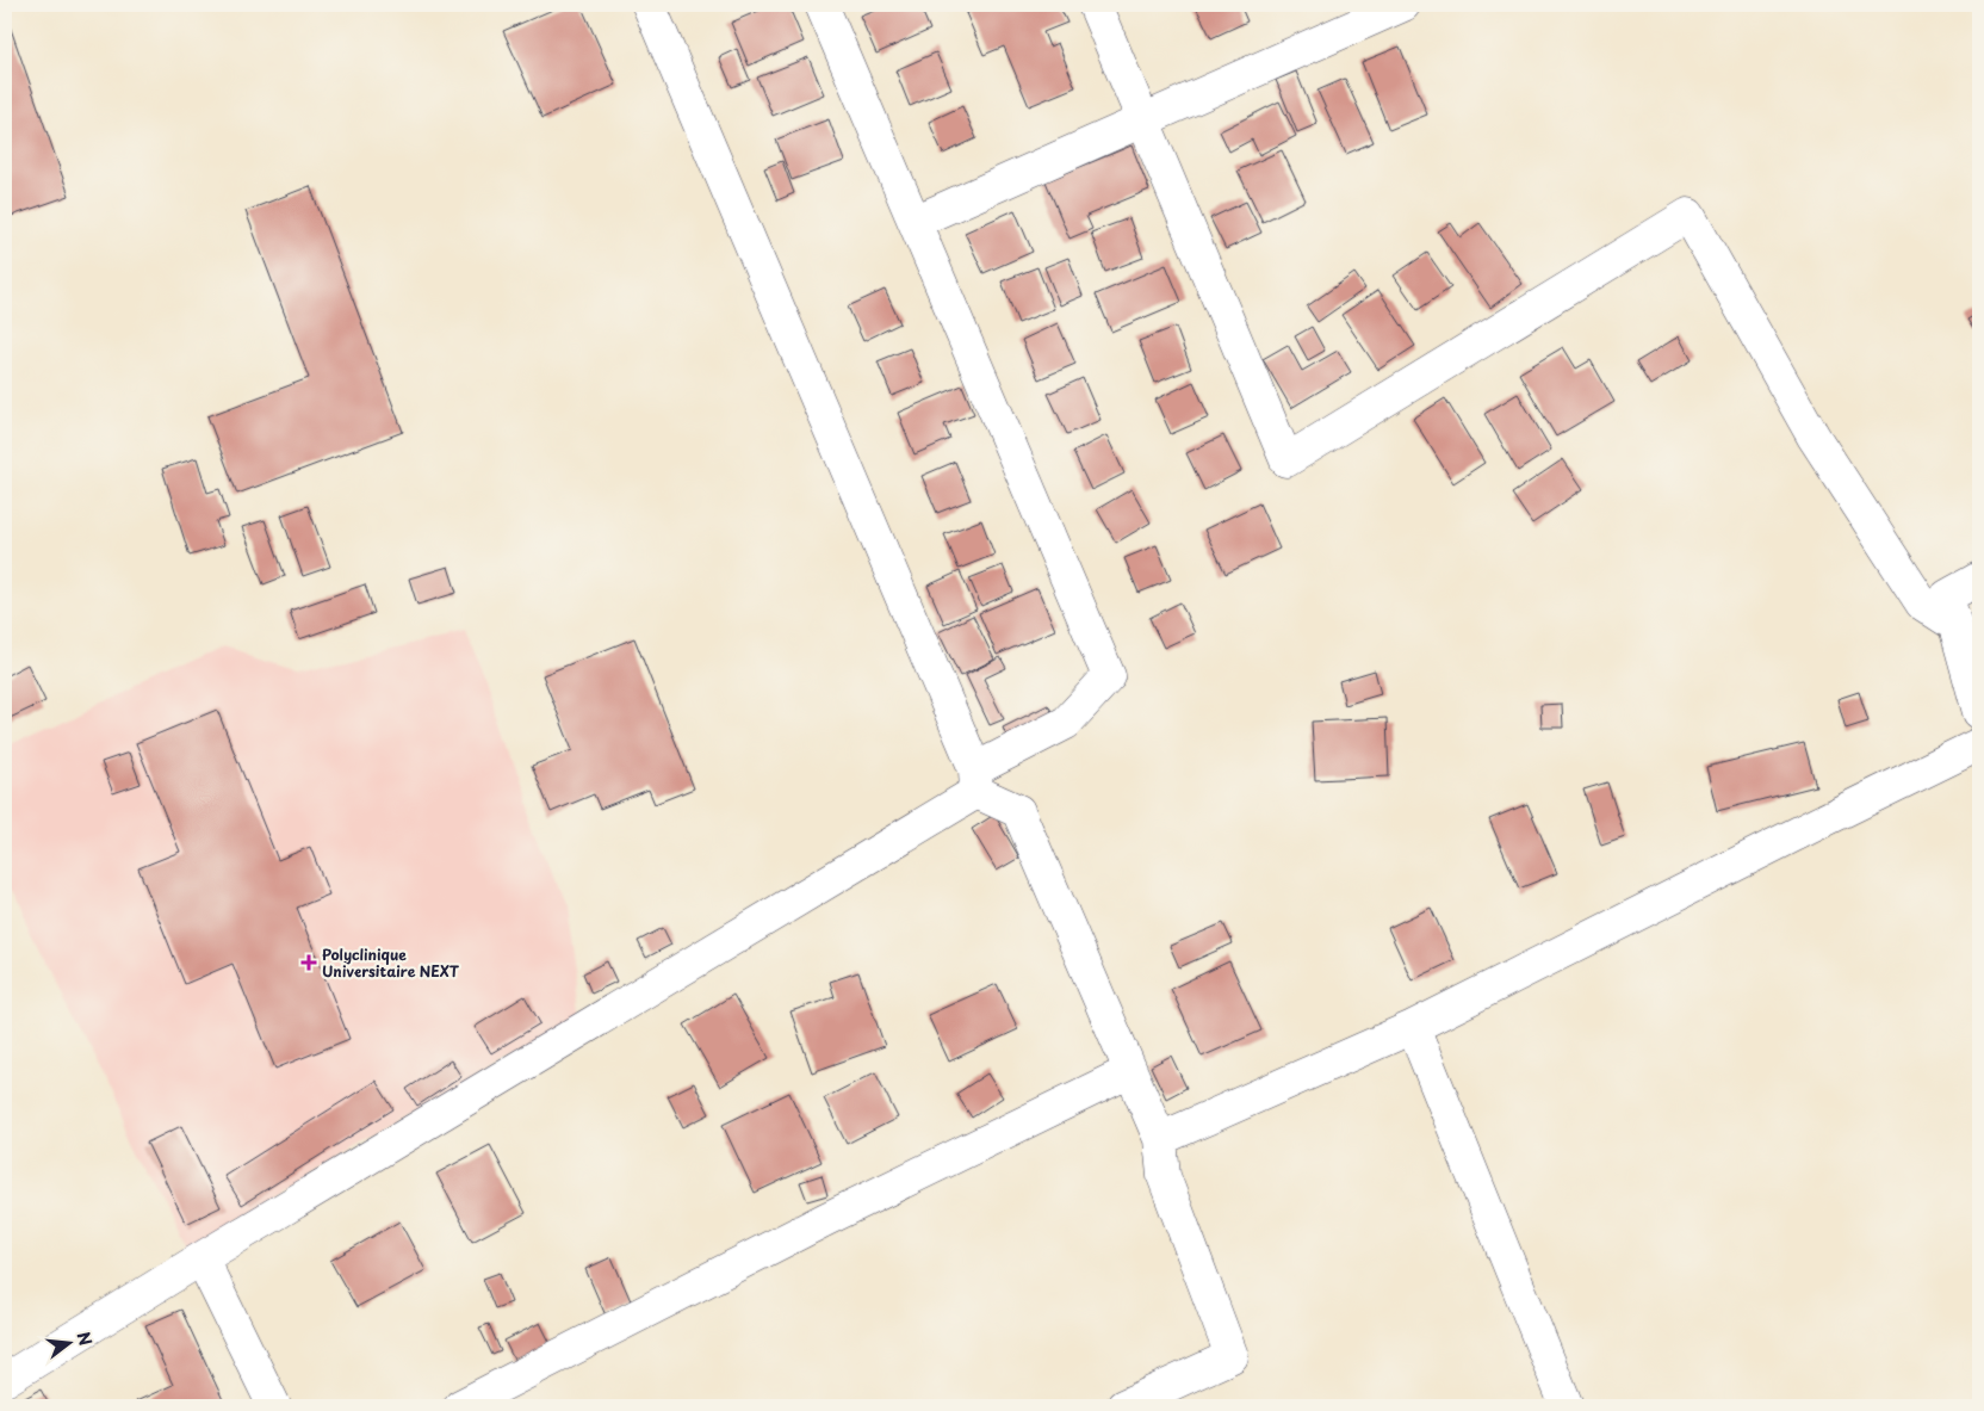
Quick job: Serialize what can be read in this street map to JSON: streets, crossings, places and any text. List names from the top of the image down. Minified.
{"places":{"health":["Polyclinique Universitaire NEXT"]},"north":"right"}
